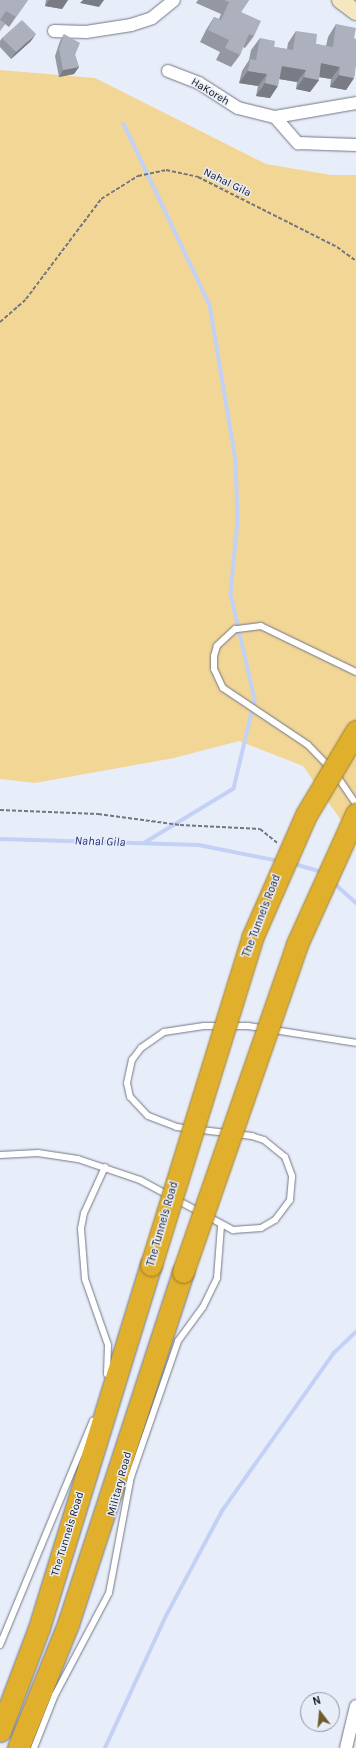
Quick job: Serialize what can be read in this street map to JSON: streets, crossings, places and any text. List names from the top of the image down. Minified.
{"streets":{"highway":["The Tunnels Road"],"street":["HaKoreh"],"lane":["Military Road"],"path":["Nahal Gila"]},"water":["Nahal Gila"],"north":"top"}
